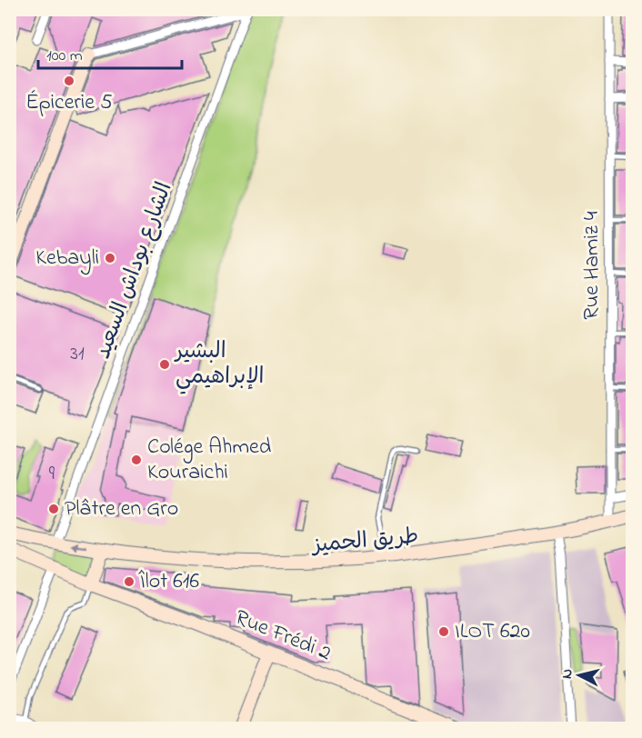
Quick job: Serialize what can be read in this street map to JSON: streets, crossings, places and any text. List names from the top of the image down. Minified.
{"streets":{"main road":["طريق الحميز","Rue Frédi 2"],"street":["Rue Hamiz 4","الشارع بوداش السعيد"]},"crossings":[["Rue Hamiz 4","طريق الحميز"]],"places":["Épicerie 5","Kebayli","البشير الإبراهيمي","Colége Ahmed Kouraichi","Plâtre en Gro","Îlot 616","ILOT 620"],"house_numbers":["31","9"],"scale_bar":"100 m","north":"left"}
